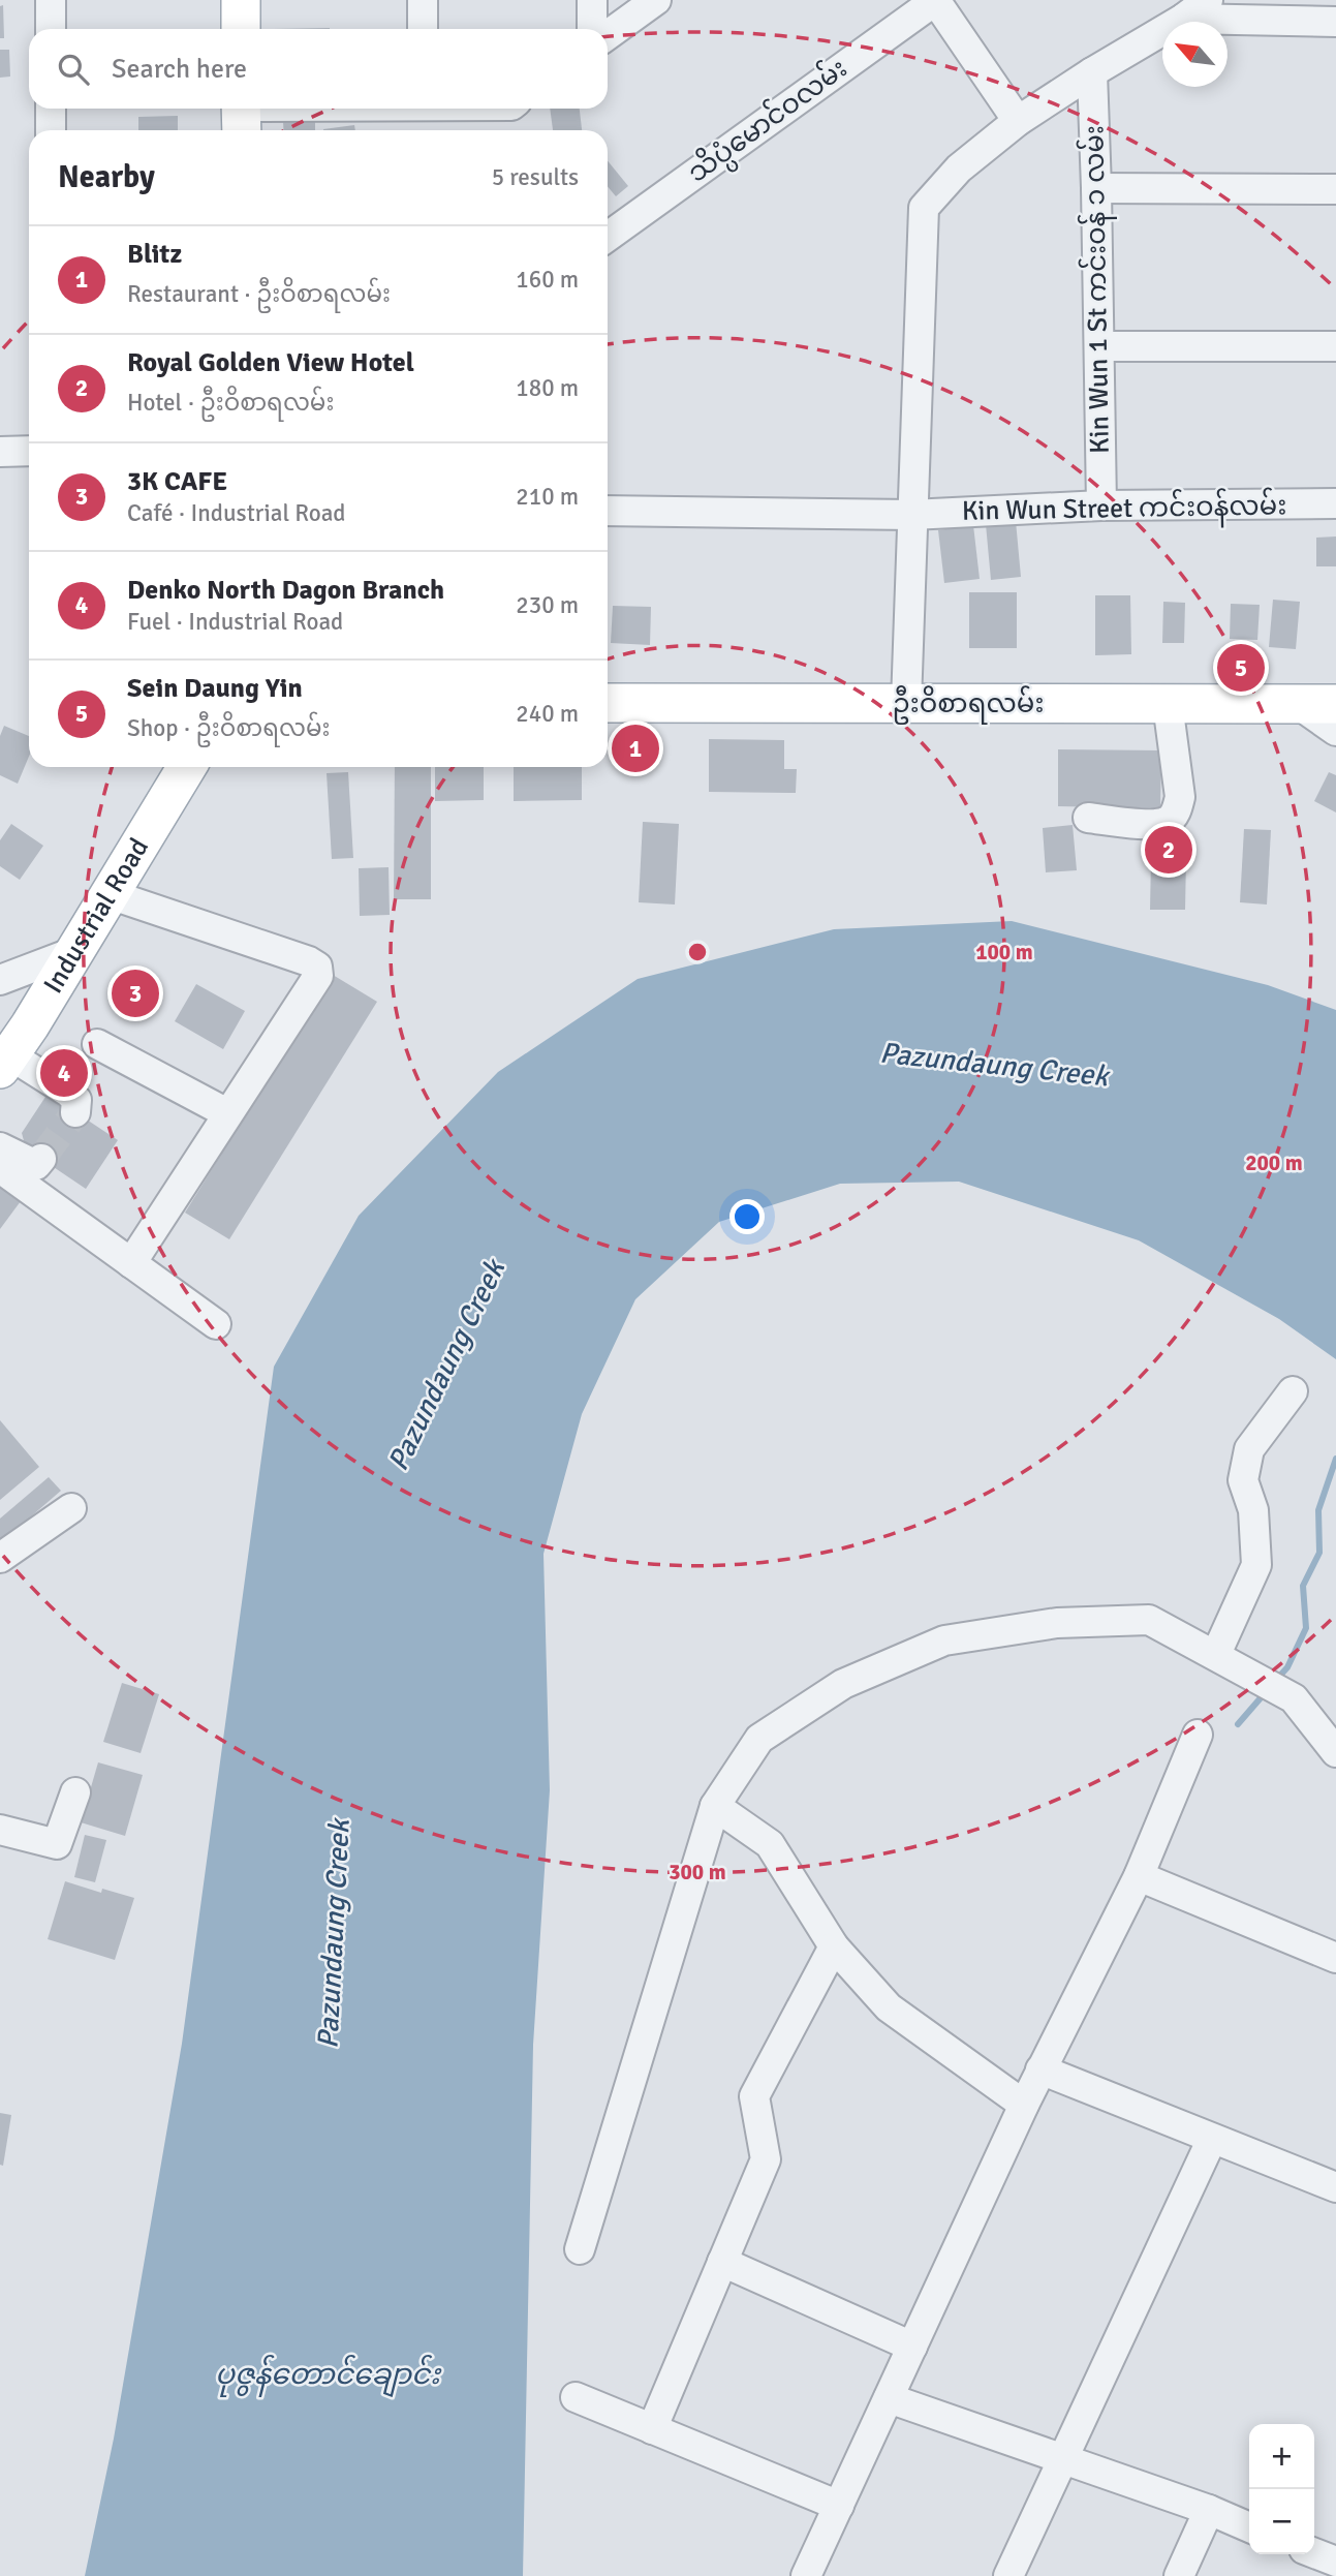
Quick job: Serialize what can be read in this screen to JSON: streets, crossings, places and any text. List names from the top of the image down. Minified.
{"streets":{"main road":["ဦးဝိစာရလမ်း","Industrial Road"],"street":["သိပ္ပံမောင်ဝလမ်း","Kin Wun 1 St ကင်းဝန် ၁ လမ်း","Kin Wun Street ကင်းဝန်လမ်း"]},"crossings":[["Kin Wun 1 St ကင်းဝန် ၁ လမ်း","Kin Wun Street ကင်းဝန်လမ်း"]],"water":["Pazundaung Creek","ပုဇွန်တောင်ချောင်း"],"north":"top left","page":{"search":"Search here","heading":["Nearby","5 results"],"list":[{"mark":"1","name":"Blitz","note":"Restaurant · ဦးဝိစာရလမ်း","value":"160 m"},{"mark":"2","name":"Royal Golden View Hotel","note":"Hotel · ဦးဝိစာရလမ်း","value":"180 m"},{"mark":"3","name":"3K CAFE","note":"Café · Industrial Road","value":"210 m"},{"mark":"4","name":"Denko North Dagon Branch","note":"Fuel · Industrial Road","value":"230 m"},{"mark":"5","name":"Sein Daung Yin","note":"Shop · ဦးဝိစာရလမ်း","value":"240 m"}],"pins":["5","1","2","3","4"],"map_buttons":["+","−"]},"rings":["100 m","200 m","300 m"]}
